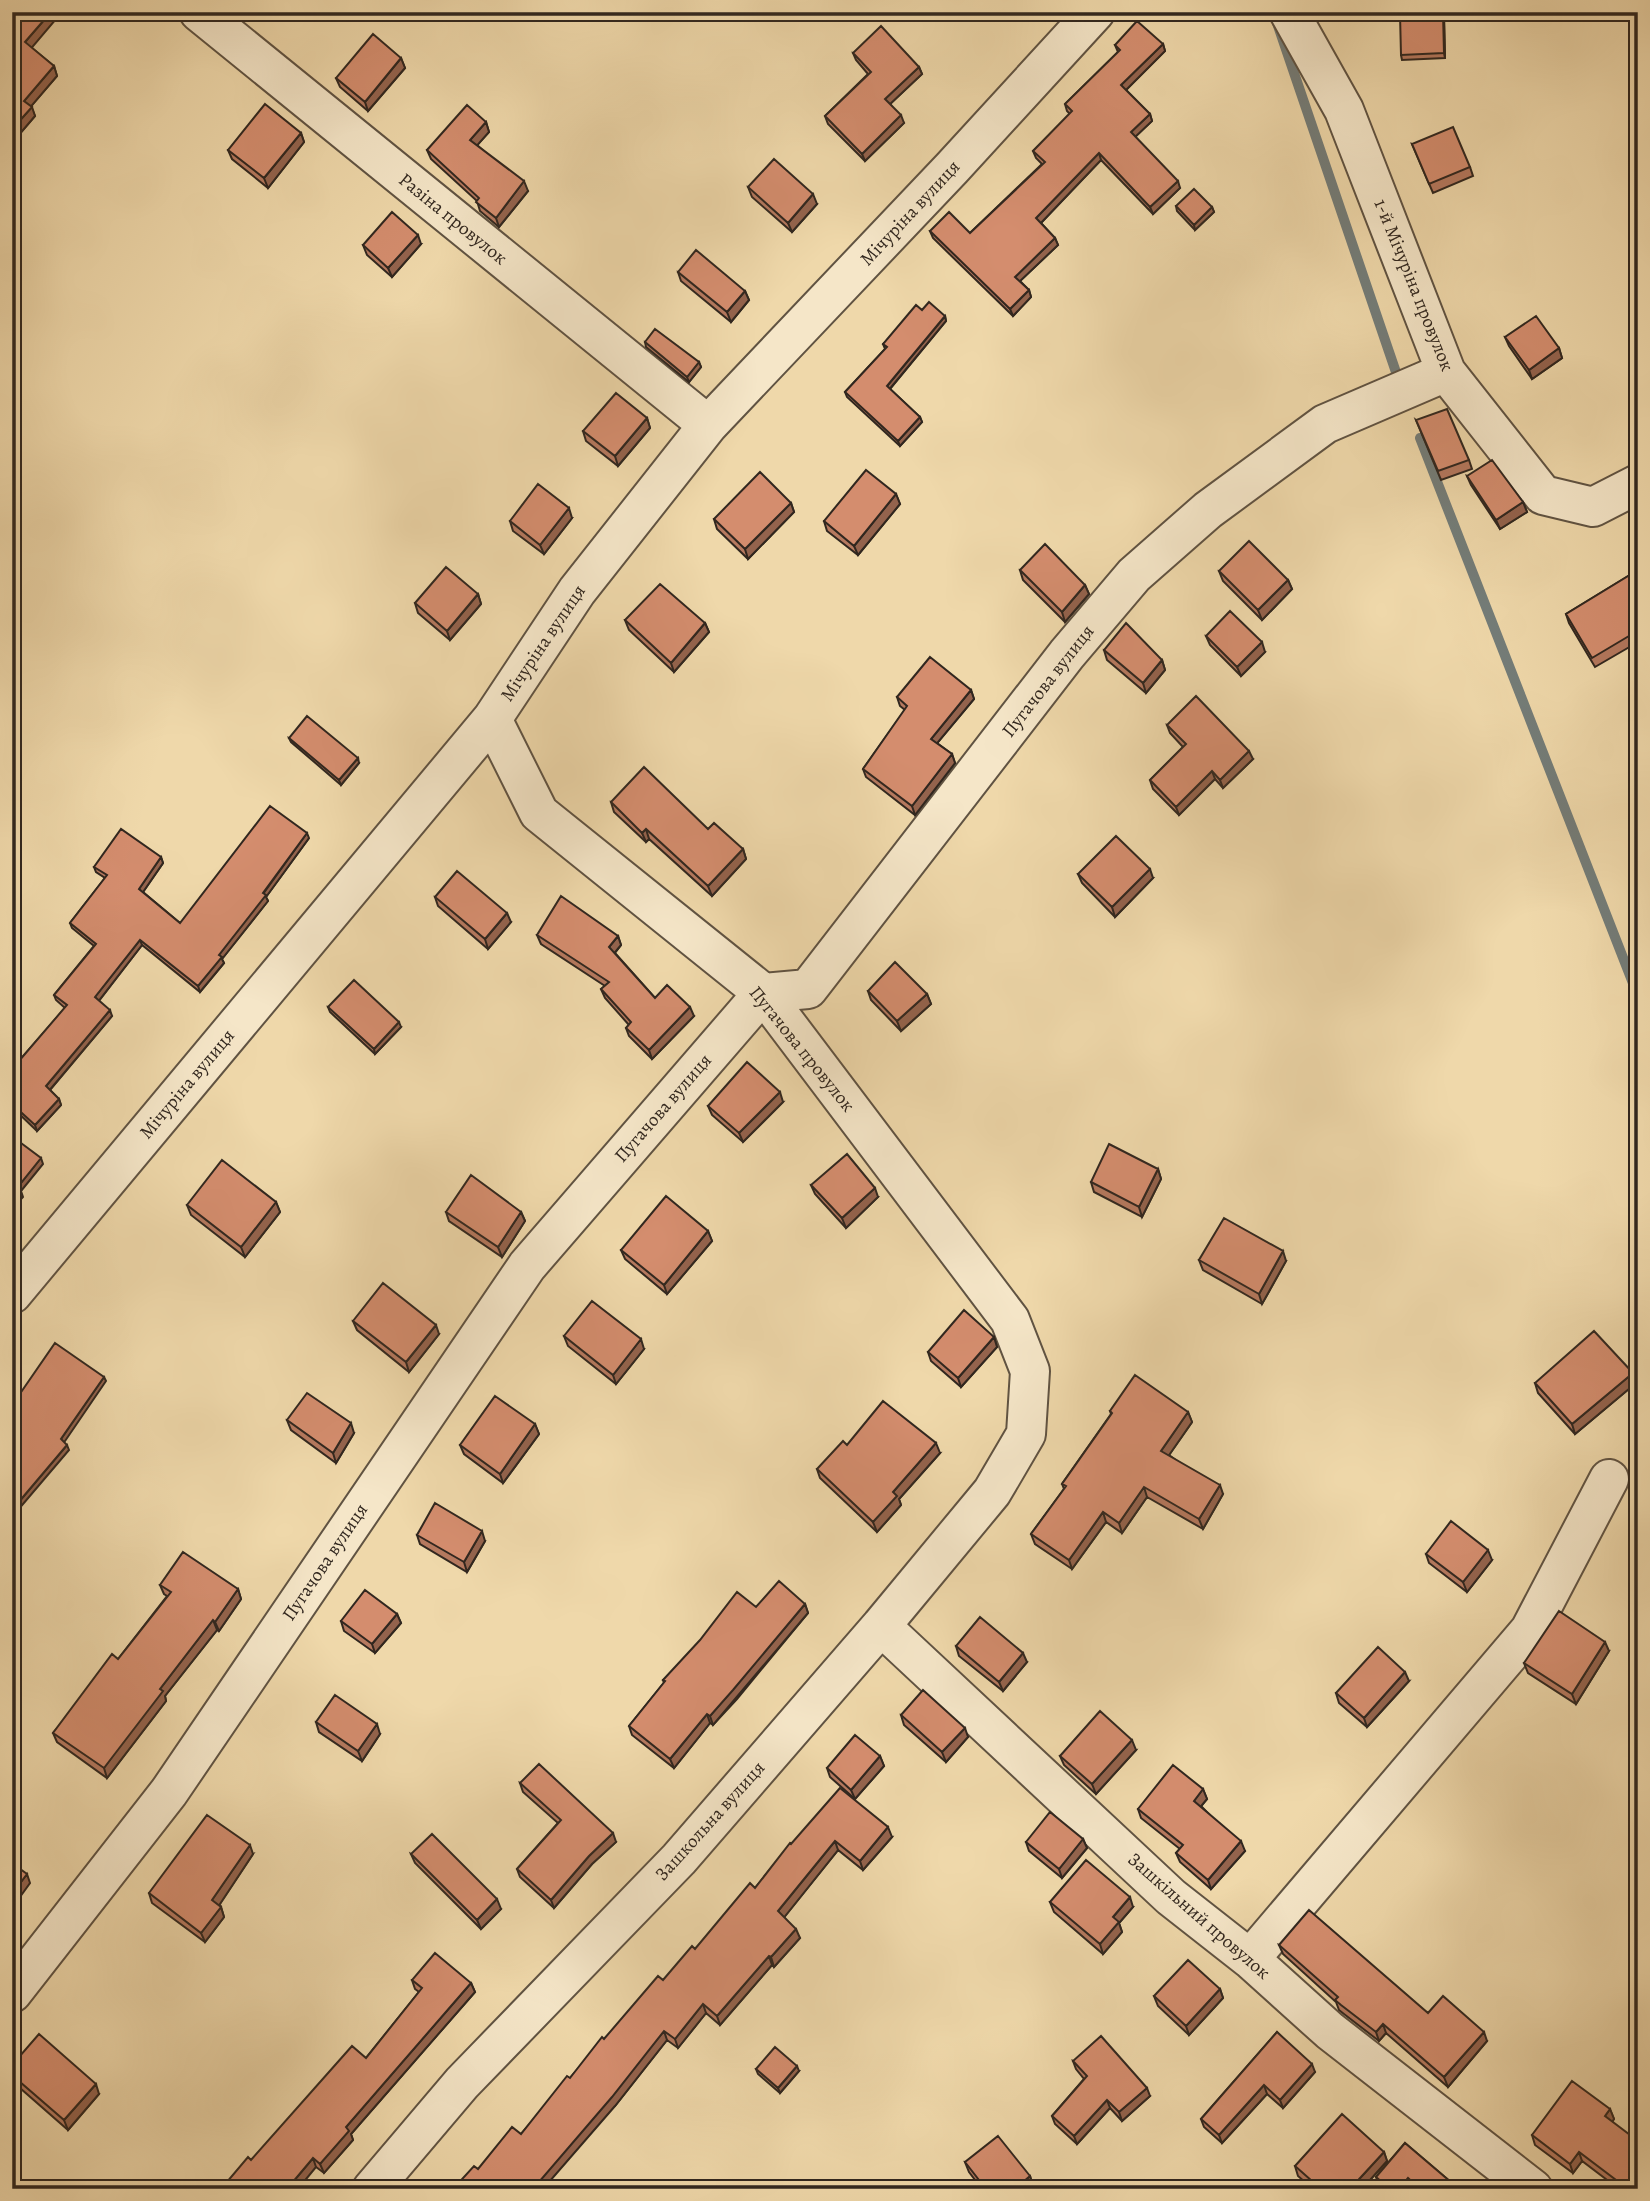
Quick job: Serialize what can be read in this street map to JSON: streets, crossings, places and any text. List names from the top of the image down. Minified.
{"streets":{"street":["Мічуріна вулиця","Разіна провулок","1-й Мічуріна провулок","Пугачова вулиця","Пугачова провулок","Зашкольна вулиця","Зашкільний провулок"]},"crossings":[["Мічуріна вулиця","Разіна провулок"],["Мічуріна вулиця","Пугачова провулок"],["1-й Мічуріна провулок","Пугачова вулиця"],["Пугачова вулиця","Пугачова провулок"],["Пугачова провулок","Зашкольна вулиця"],["Зашкольна вулиця","Зашкільний провулок"]]}
